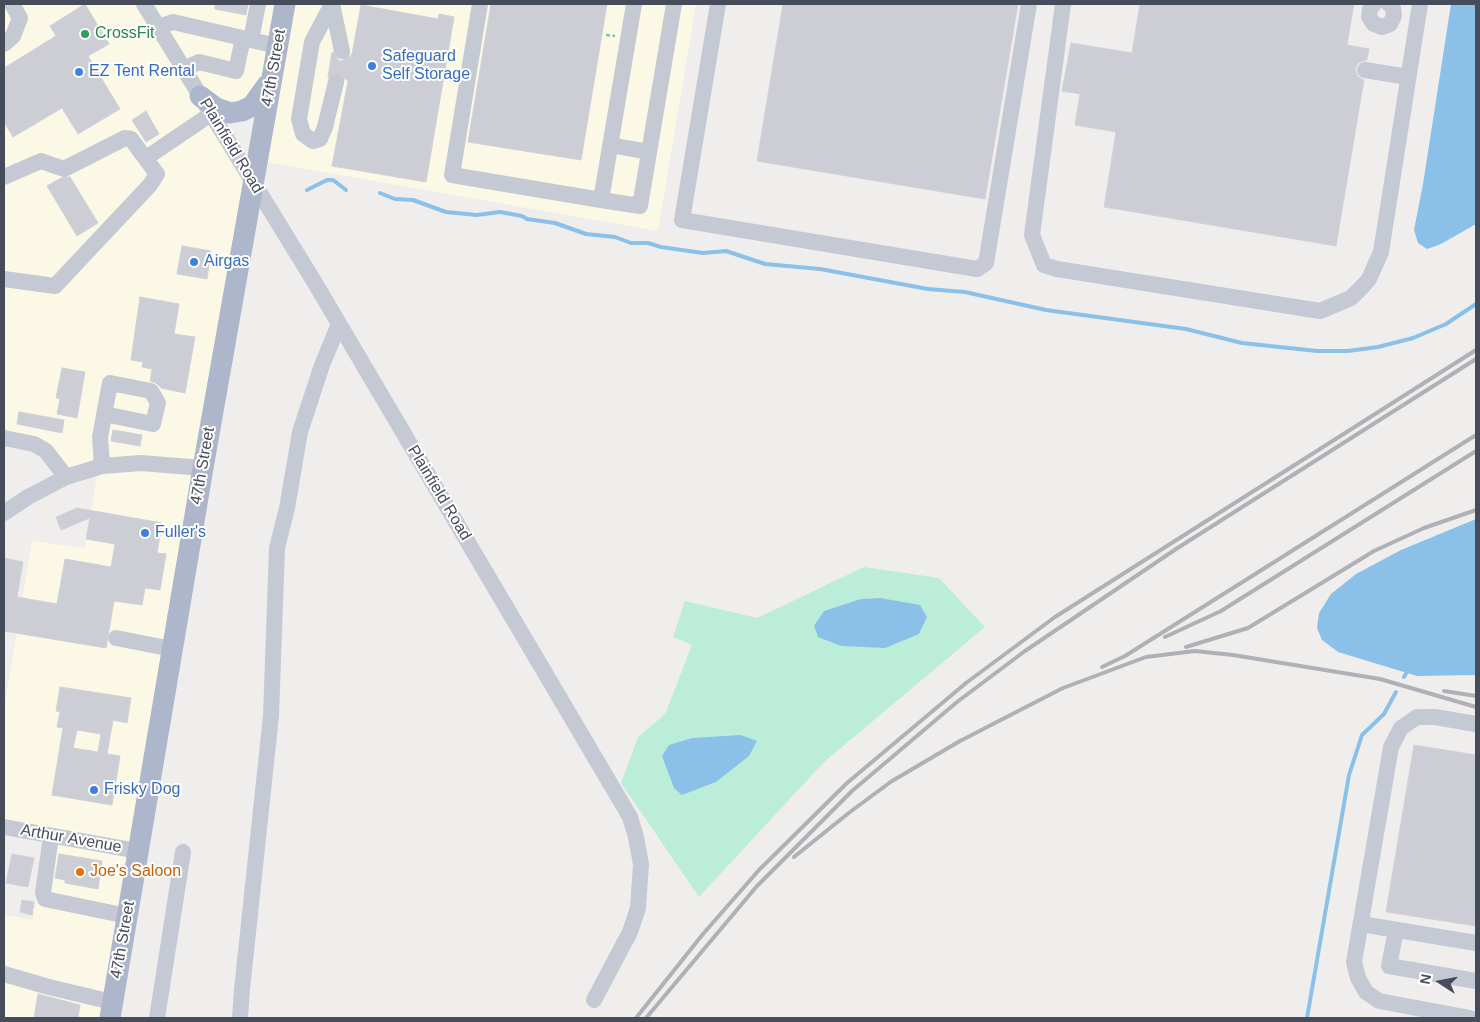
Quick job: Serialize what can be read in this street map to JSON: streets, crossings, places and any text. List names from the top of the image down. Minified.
{"streets":{"main road":["47th Street"],"street":["Plainfield Road","Arthur Avenue"]},"crossings":[["47th Street","Plainfield Road"],["47th Street","Arthur Avenue"]],"places":["CrossFit","Safeguard Self Storage","EZ Tent Rental","Airgas","Fuller's","Frisky Dog","Joe's Saloon"],"north":"left"}
